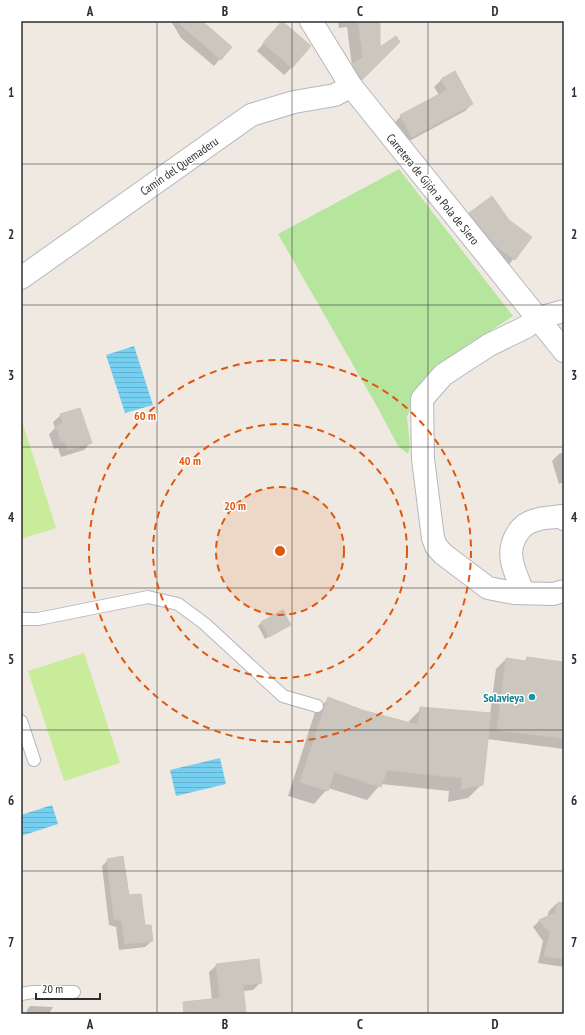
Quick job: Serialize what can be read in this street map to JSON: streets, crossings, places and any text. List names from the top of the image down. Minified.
{"streets":{"street":["Camín del Quemaderu","Carretera de Gijón a Pola de Siero"]},"crossings":[["Camín del Quemaderu","Carretera de Gijón a Pola de Siero"]],"places":["Solavieya"],"scale_bar":"20 m","grid":{"columns":["A","B","C","D"],"rows":["1","2","3","4","5","6","7"]},"rings":["60 m","40 m","20 m"]}
